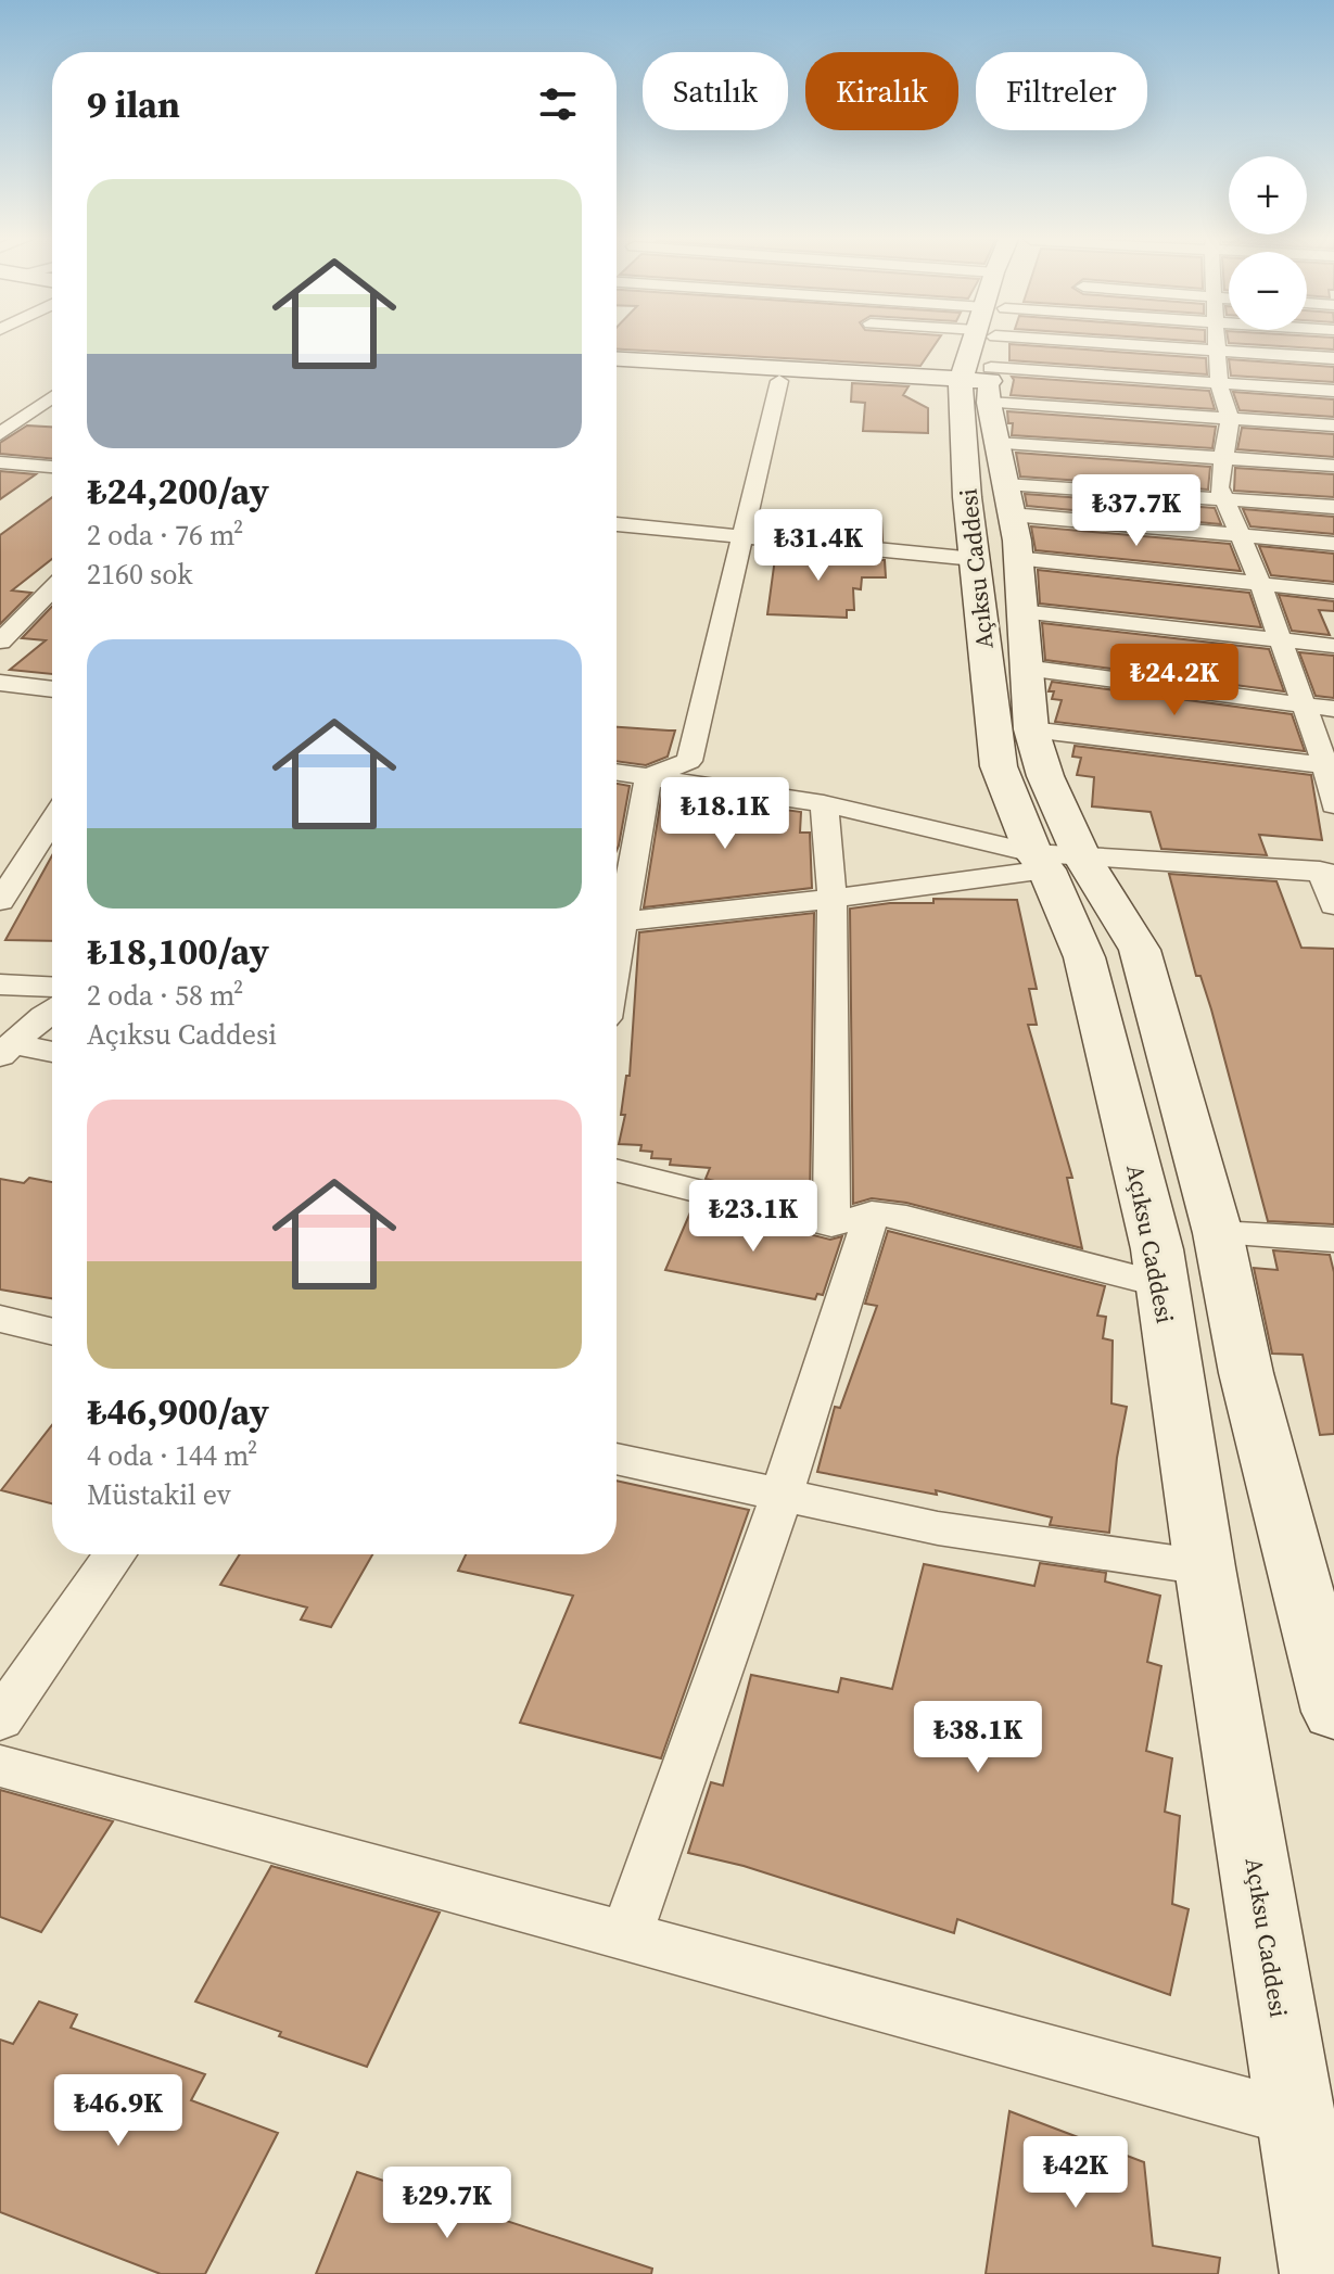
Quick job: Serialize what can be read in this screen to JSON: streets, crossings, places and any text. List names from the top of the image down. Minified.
{"streets":{"main road":["Açıksu Caddesi"]},"page":{"chip":["Satılık","Kiralık","Filtreler"],"heading":"9 ilan","map_buttons":["+","−"],"list":[{"name":"₺24,200/ay","note":"2 oda · 76 m² · 2160 sok"},{"name":"₺18,100/ay","note":"2 oda · 58 m² · Açıksu Caddesi"},{"name":"₺46,900/ay","note":"4 oda · 144 m² · Müstakil ev"}],"price":["₺37.7K","₺31.4K","₺24.2K","₺18.1K","₺23.1K","₺38.1K","₺46.9K","₺42K","₺29.7K"]}}
